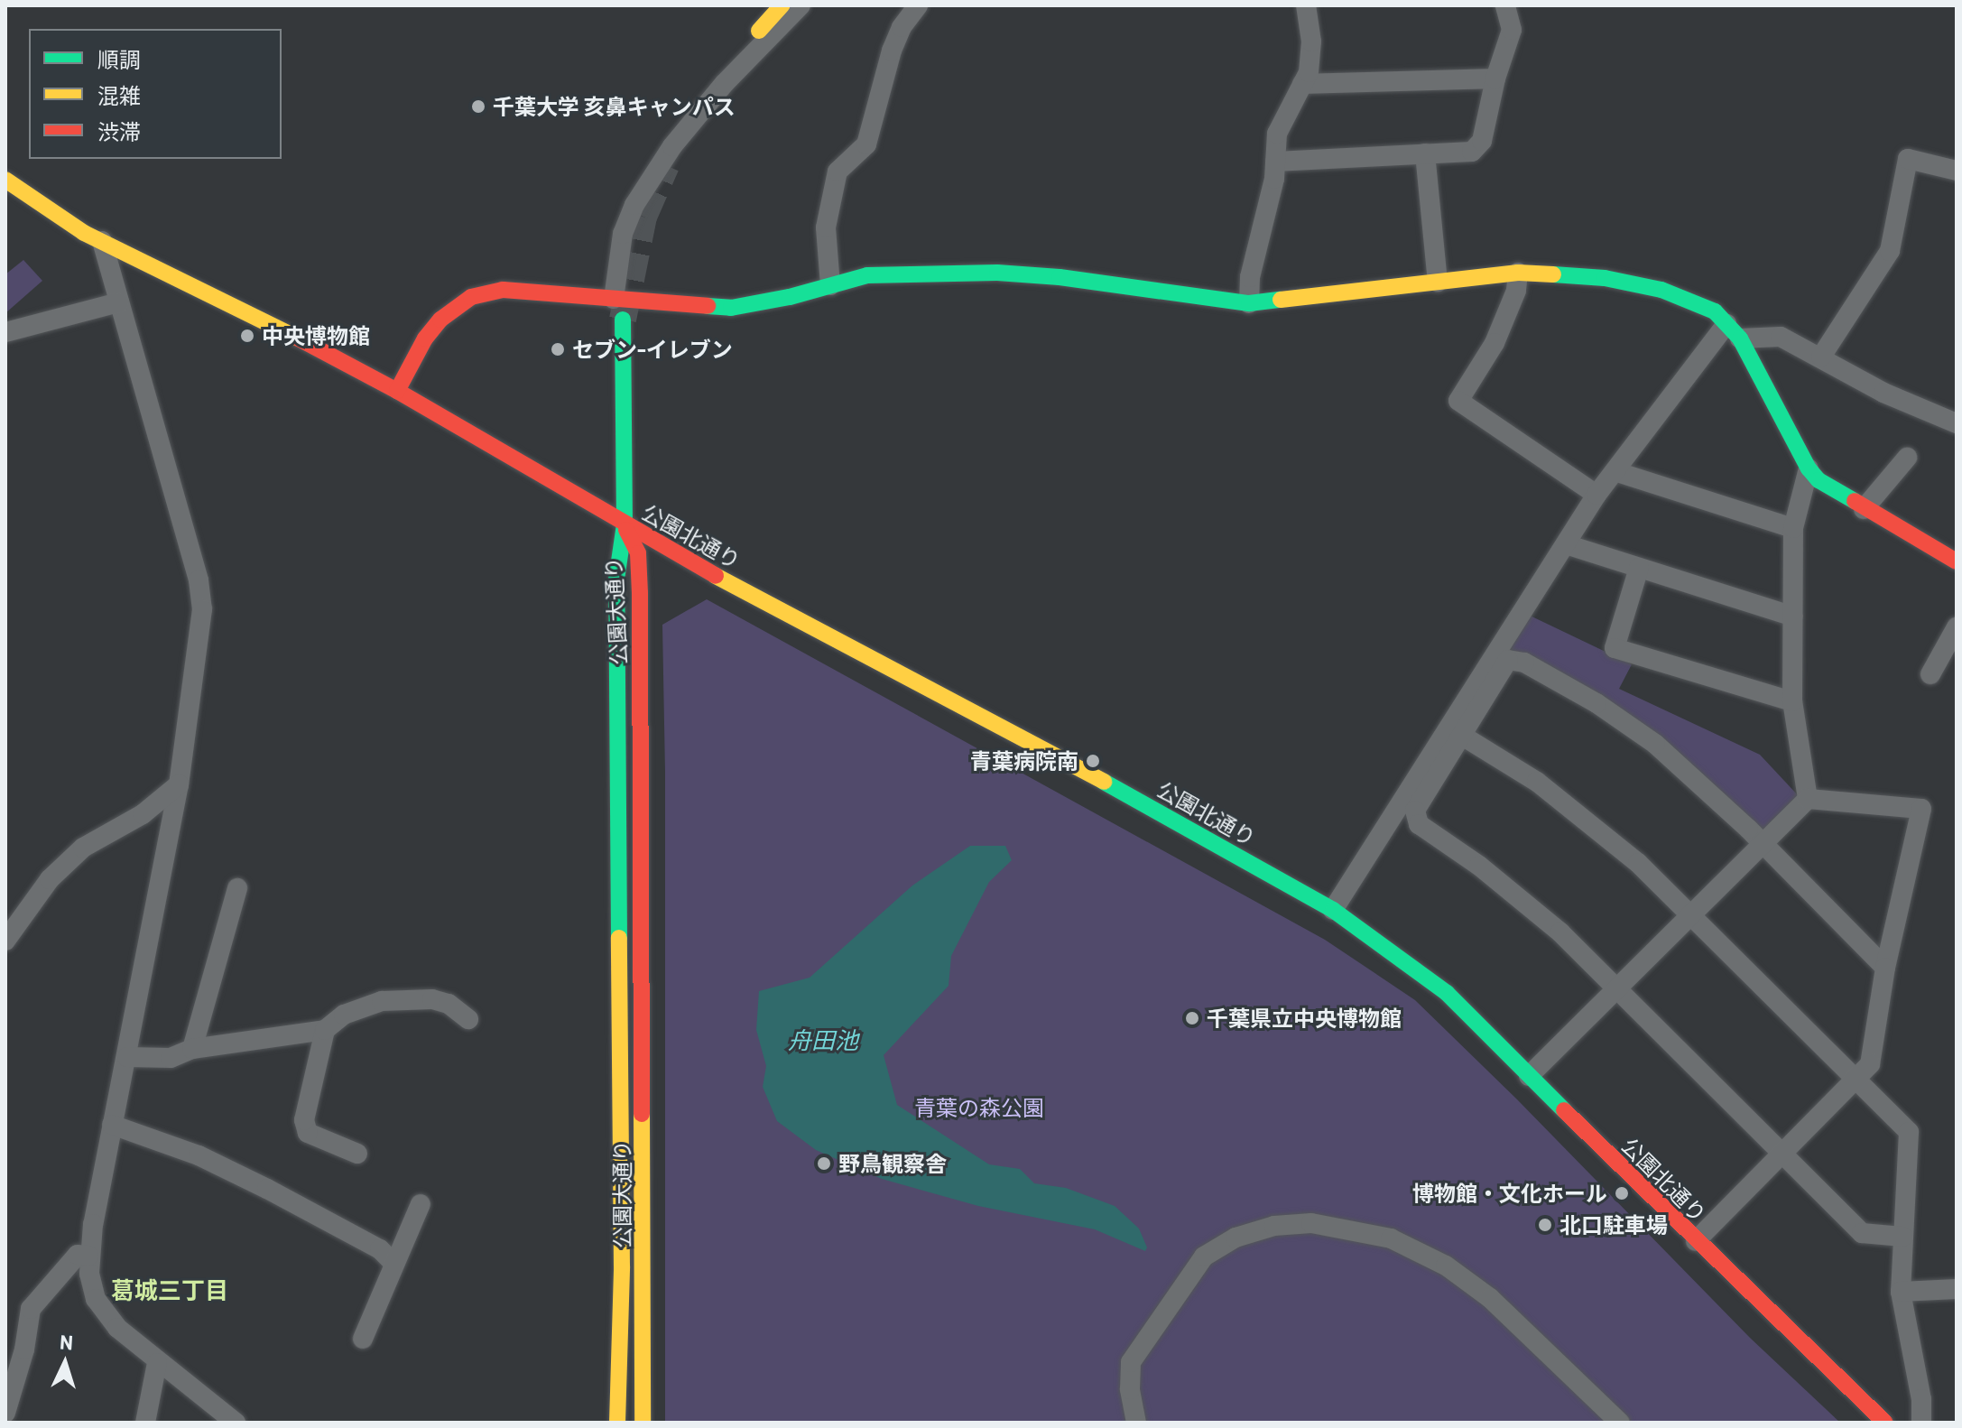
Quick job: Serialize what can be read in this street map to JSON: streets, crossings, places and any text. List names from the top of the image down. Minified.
{"streets":{"street":["公園北通り","公園大通り"]},"crossings":[["公園北通り","公園大通り"]],"districts":["葛城三丁目"],"water":["舟田池"],"parks":["青葉の森公園"],"places":["千葉大学 亥鼻キャンパス","中央博物館","セブン-イレブン","青葉病院南","千葉県立中央博物館","野鳥観察舎","博物館・文化ホール","北口駐車場"],"legend":["順調","混雑","渋滞"],"north":"top"}
